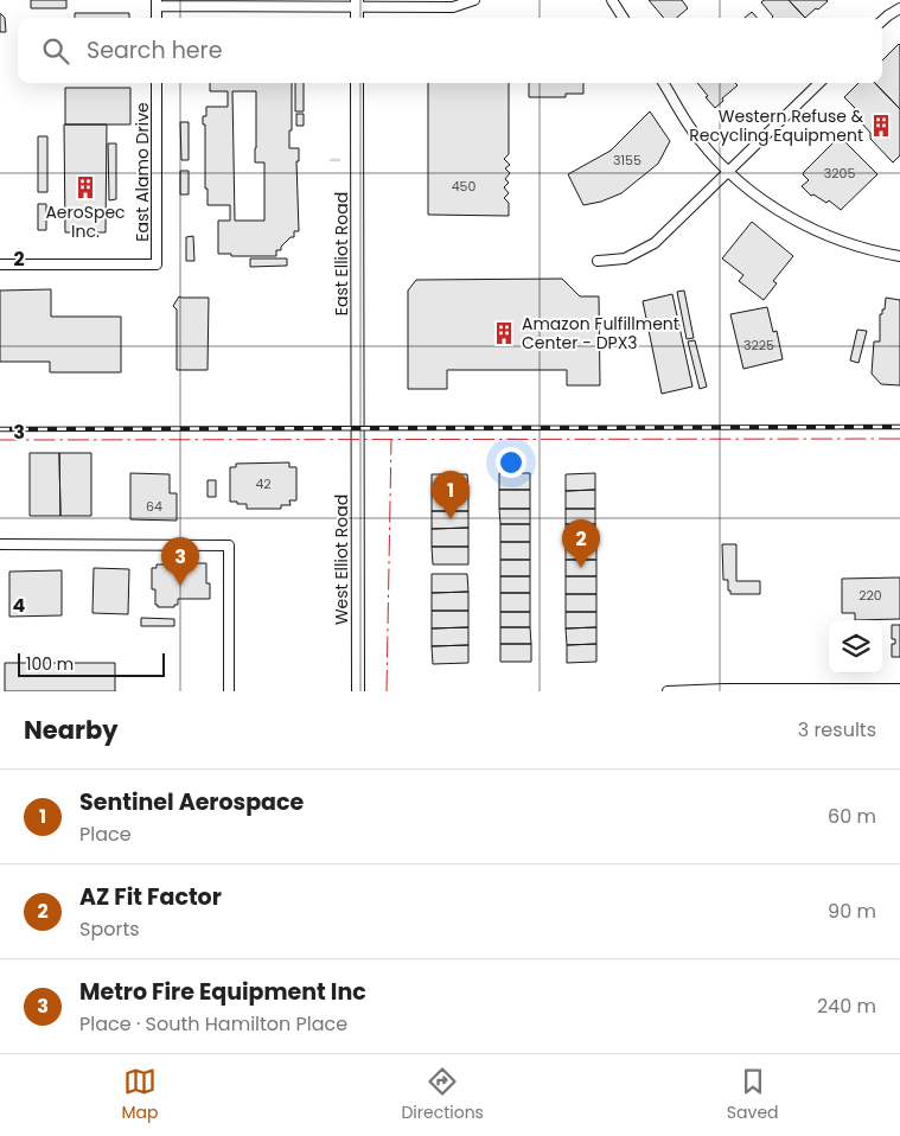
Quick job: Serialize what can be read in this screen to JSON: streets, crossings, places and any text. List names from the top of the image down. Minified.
{"streets":{"main road":["East Elliot Road","West Elliot Road"],"street":["East Alamo Drive"]},"crossings":[["East Elliot Road","West Elliot Road"]],"places":{"building":["Western Refuse & Recycling Equipment","AeroSpec Inc.","Amazon Fulfillment Center - DPX3"]},"house_numbers":["3155","3205","450","3225","42","64","220"],"scale_bar":"100 m","page":{"search":"Search here","pins":["1","2","3"],"scale":"100 m","heading":["Nearby","3 results"],"list":[{"mark":"1","name":"Sentinel Aerospace","note":"Place","value":"60 m"},{"mark":"2","name":"AZ Fit Factor","note":"Sports","value":"90 m"},{"mark":"3","name":"Metro Fire Equipment Inc","note":"Place · South Hamilton Place","value":"240 m"}],"nav":["Map","Directions","Saved"]},"grid":{"rows":["2","3","4"]}}
